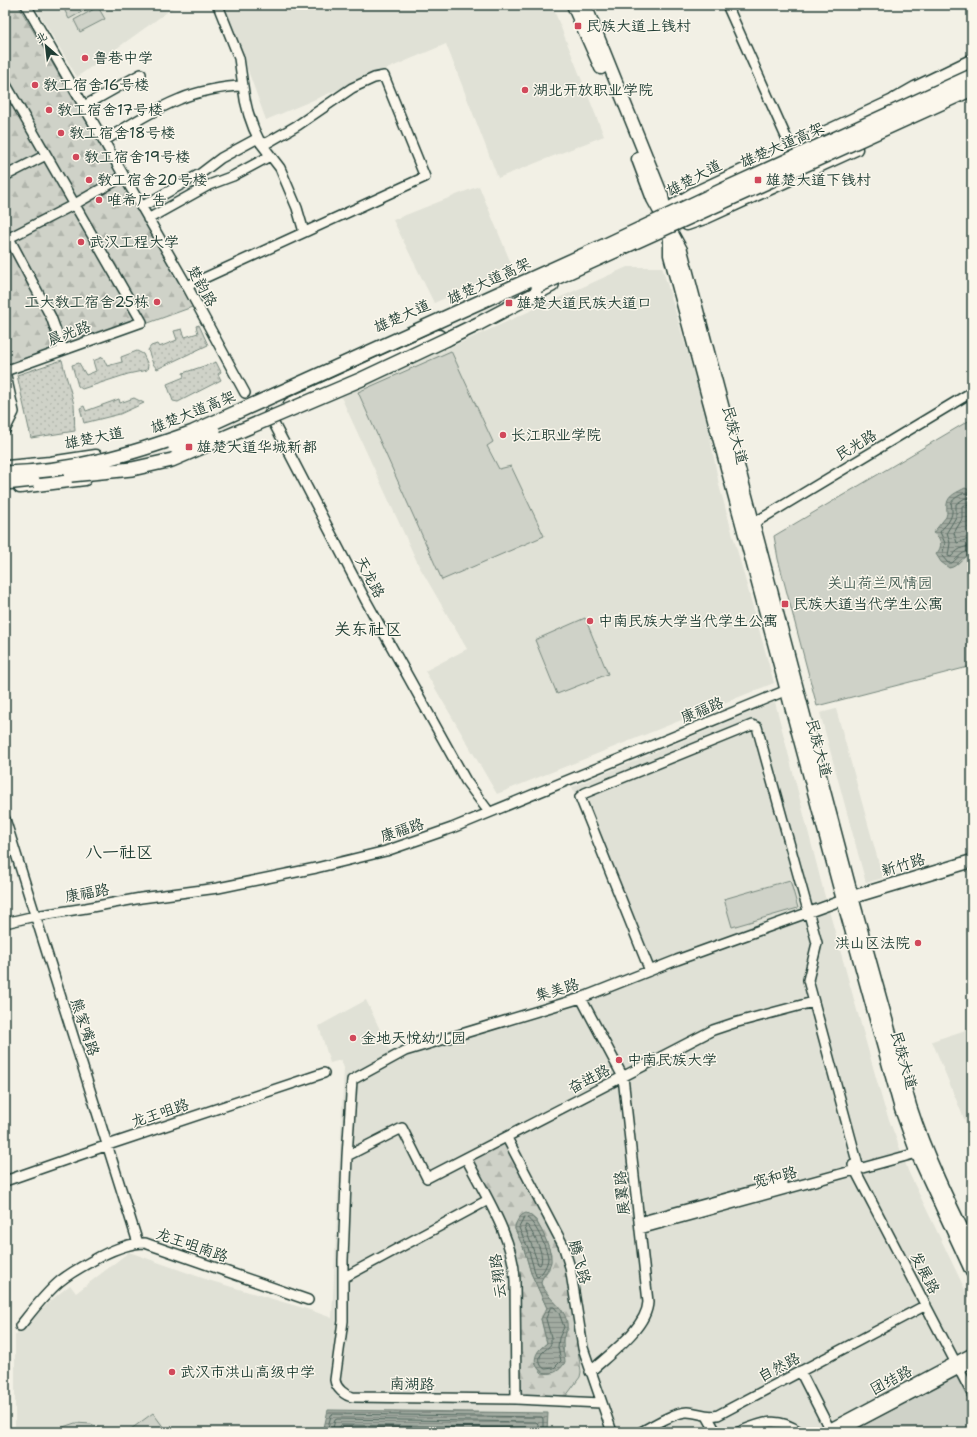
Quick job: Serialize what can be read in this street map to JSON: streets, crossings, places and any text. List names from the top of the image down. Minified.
{"streets":{"highway":["雄楚大道高架"],"main road":["雄楚大道","民族大道","新竹路"],"street":["楚韵路","晨光路","民光路","天龙路","康福路","集美路","熊家嘴路","奋进路","龙王咀路","宽和路","展翼路","龙王咀南路","腾飞路","发展路","云翔路","自然路","团结路","南湖路"]},"crossings":[["雄楚大道","民族大道"],["雄楚大道","天龙路"],["民族大道","民光路"],["民族大道","康福路"],["民族大道","新竹路"],["民族大道","集美路"],["民族大道","宽和路"],["天龙路","康福路"],["康福路","熊家嘴路"],["新竹路","集美路"],["集美路","奋进路"],["集美路","展翼路"],["集美路","发展路"],["熊家嘴路","龙王咀路"],["熊家嘴路","龙王咀南路"],["奋进路","展翼路"],["奋进路","腾飞路"],["奋进路","发展路"],["奋进路","云翔路"],["宽和路","展翼路"],["宽和路","发展路"],["展翼路","腾飞路"],["腾飞路","南湖路"],["发展路","自然路"],["发展路","团结路"],["云翔路","南湖路"]],"districts":["关东社区","八一社区"],"parks":["关山荷兰风情园"],"places":{"transit":["民族大道上钱村","雄楚大道下钱村","雄楚大道民族大道口","雄楚大道华城新都","民族大道当代学生公寓"],"other":["鲁巷中学","教工宿舍16号楼","湖北开放职业学院","教工宿舍17号楼","教工宿舍18号楼","教工宿舍19号楼","教工宿舍20号楼","唯希广告","武汉工程大学","工大教工宿舍25栋","长江职业学院","中南民族大学当代学生公寓","洪山区法院","金地天悦幼儿园","中南民族大学","武汉市洪山高级中学"]},"north":"top left"}
